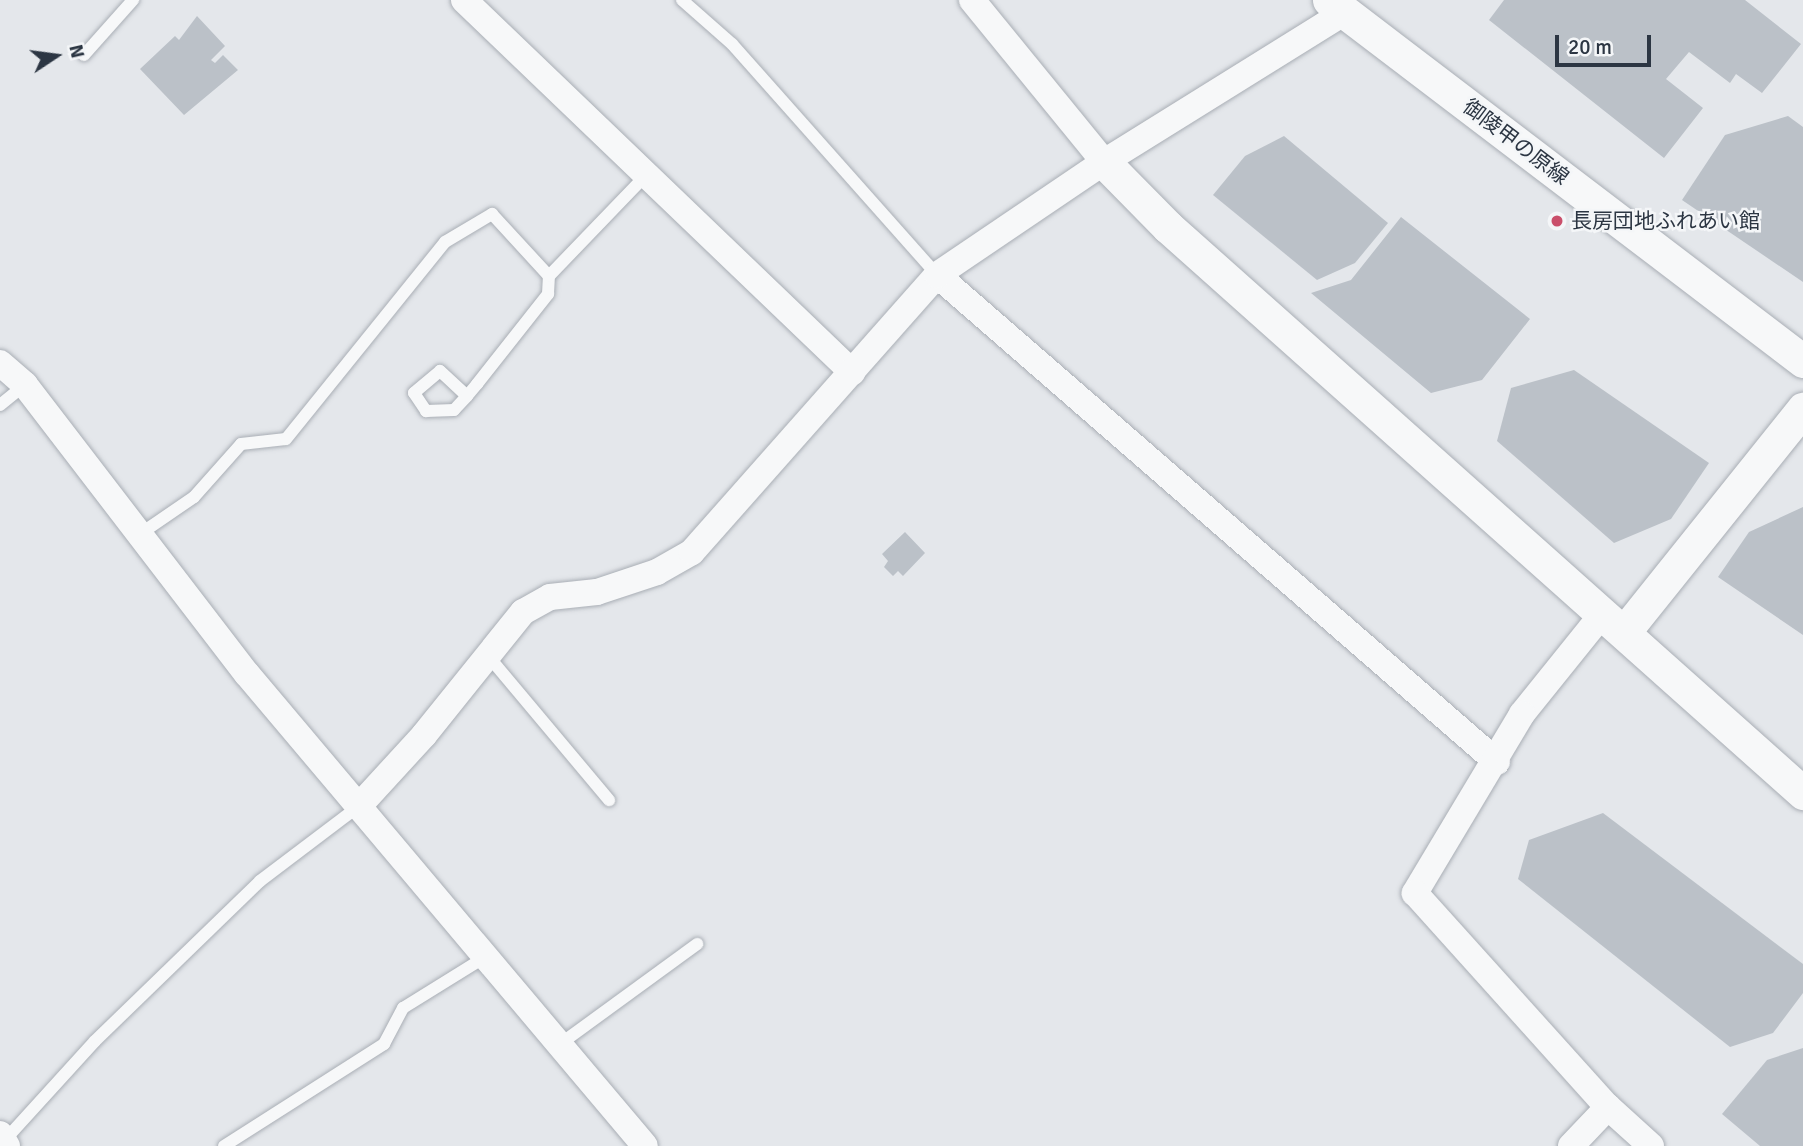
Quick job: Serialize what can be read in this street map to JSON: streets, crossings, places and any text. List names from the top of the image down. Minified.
{"streets":{"street":["御陵甲の原線"]},"places":["長房団地ふれあい館"],"scale_bar":"20 m","north":"right"}
